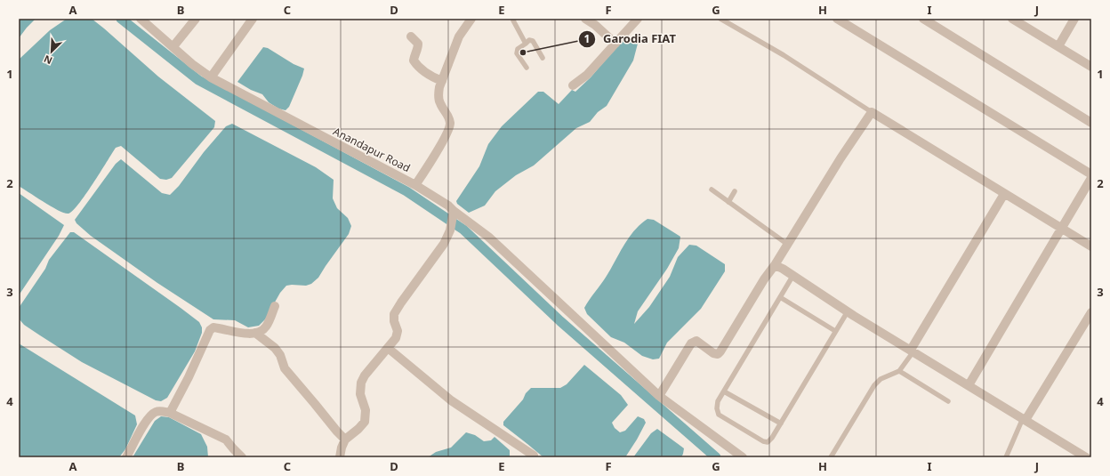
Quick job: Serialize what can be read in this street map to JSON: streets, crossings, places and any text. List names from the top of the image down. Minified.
{"streets":{"street":["Anandapur Road"]},"places":["Garodia FIAT"],"north":"bottom left","grid":{"columns":["A","B","C","D","E","F","G","H","I","J"],"rows":["1","2","3","4"]}}
